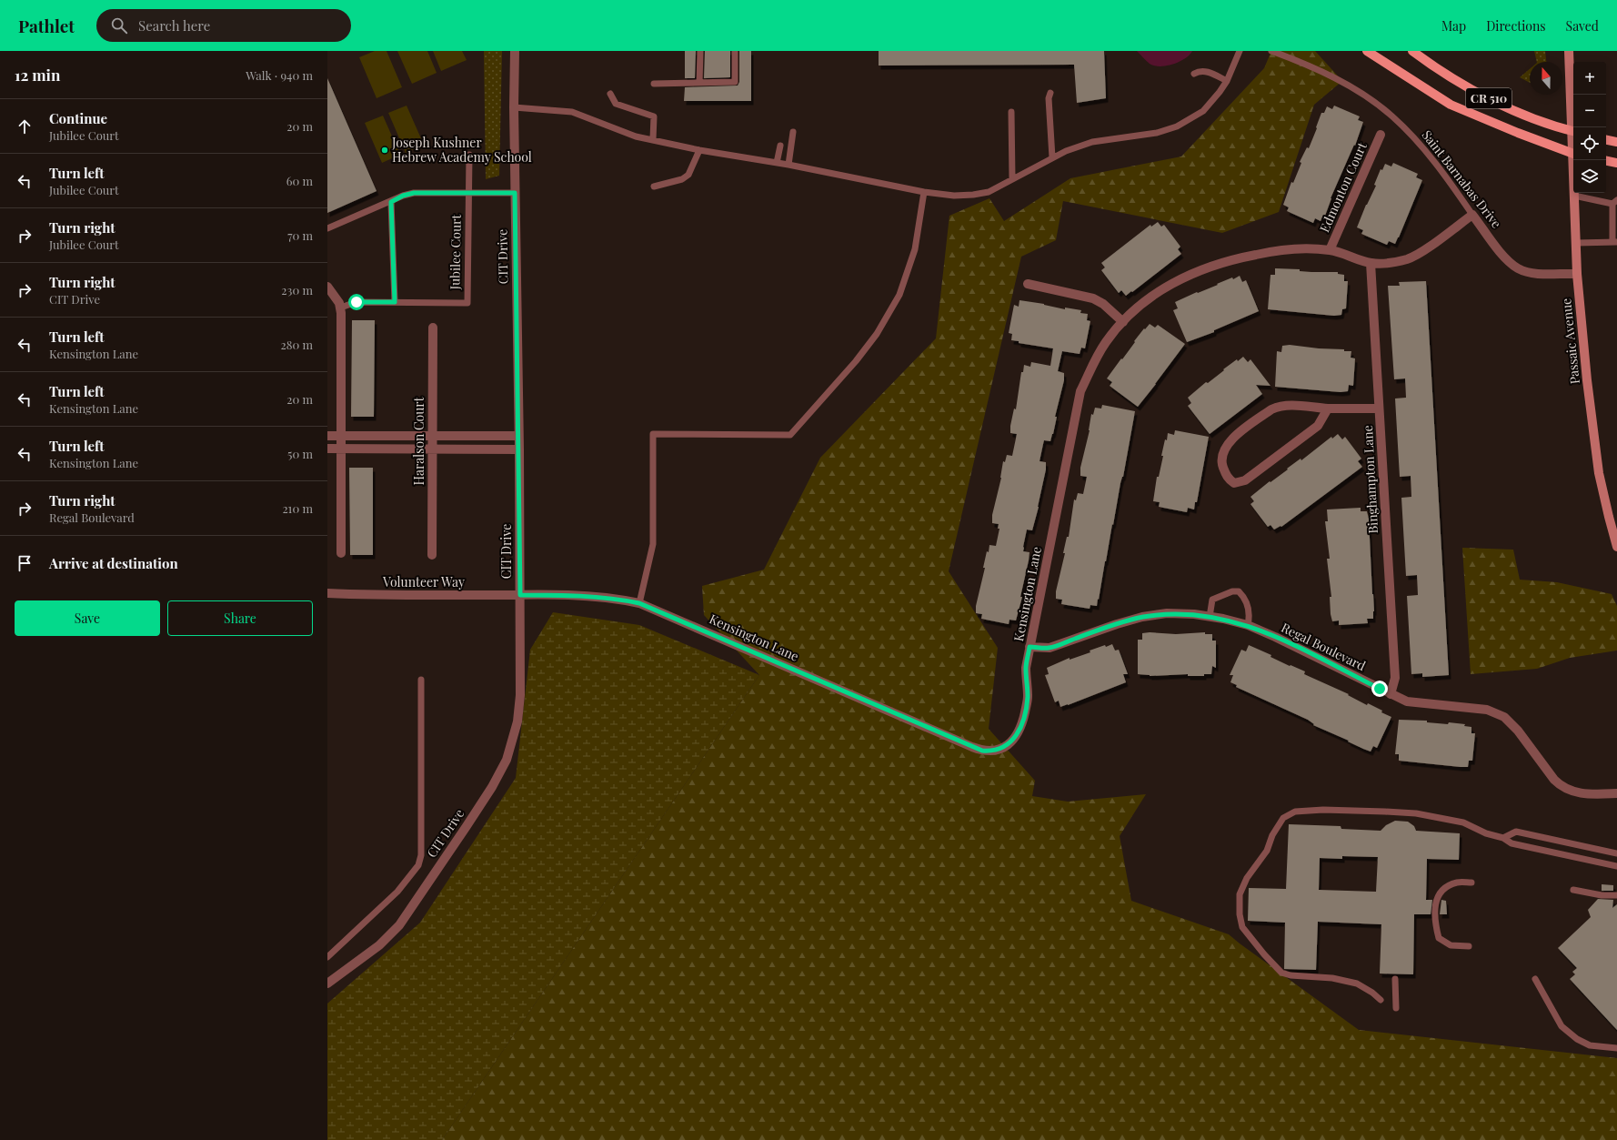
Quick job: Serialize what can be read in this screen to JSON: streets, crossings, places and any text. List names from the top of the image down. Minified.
{"streets":{"main road":["CR 510","Passaic Avenue"],"street":["Saint Barnabas Drive","Edmonton Court","CIT Drive","Haralson Court","Binghampton Lane","Volunteer Way","Kensington Lane","Regal Boulevard"],"lane":["Jubilee Court"]},"crossings":[["Saint Barnabas Drive","Passaic Avenue"],["Saint Barnabas Drive","Kensington Lane"],["Edmonton Court","Kensington Lane"],["CIT Drive","Volunteer Way"],["CIT Drive","Kensington Lane"],["Binghampton Lane","Kensington Lane"],["Binghampton Lane","Regal Boulevard"],["Volunteer Way","Kensington Lane"],["Kensington Lane","Regal Boulevard"]],"places":["Joseph Kushner Hebrew Academy School"],"north":"top","page":{"header":"Pathlet","search":"Search here","nav":["Map","Directions","Saved"],"heading":["12 min","Walk · 940 m"],"map_buttons":["+","−"],"list":[["Continue","Jubilee Court","20 m"],["Turn left","Jubilee Court","60 m"],["Turn right","Jubilee Court","70 m"],["Turn right","CIT Drive","230 m"],["Turn left","Kensington Lane","280 m"],["Turn left","Kensington Lane","20 m"],["Turn left","Kensington Lane","50 m"],["Turn right","Regal Boulevard","210 m"],"Arrive at destination"],"buttons":["Save","Share"]}}
